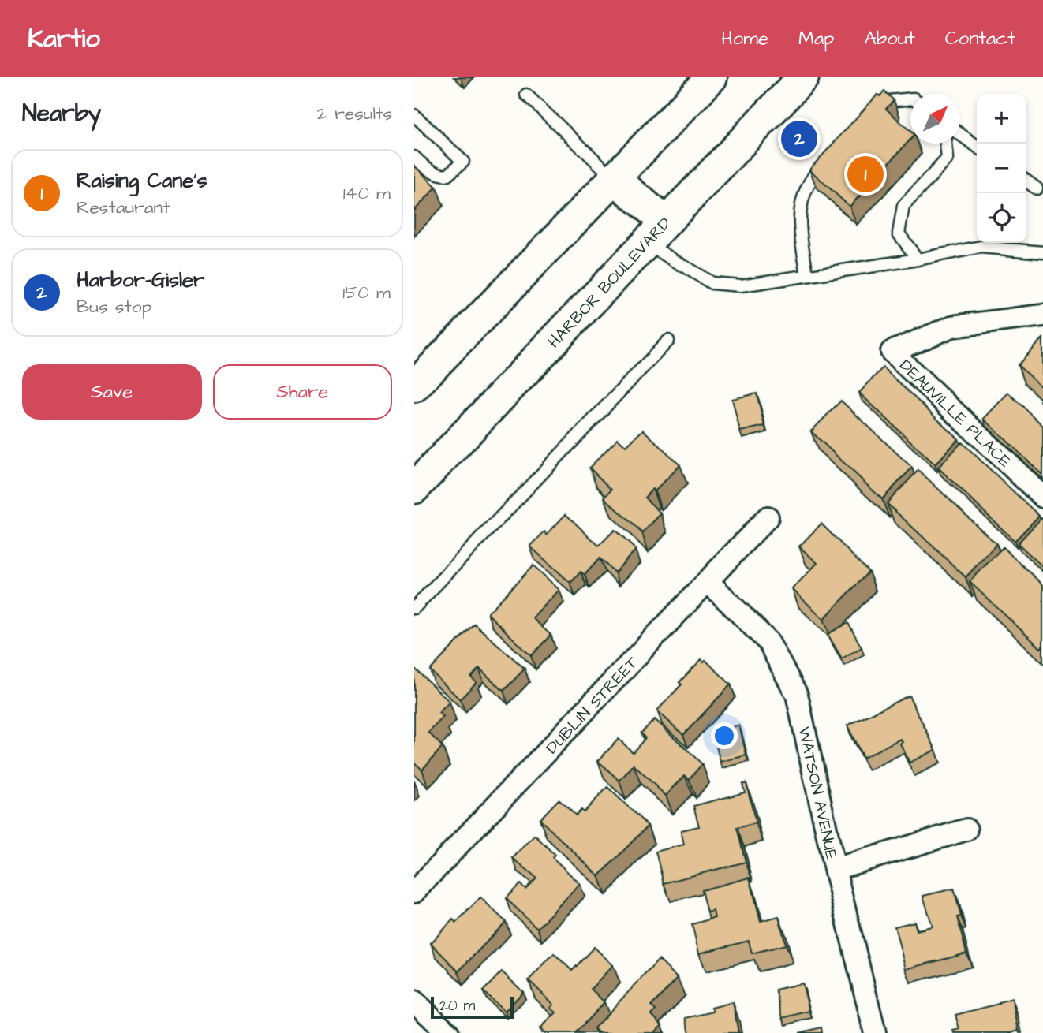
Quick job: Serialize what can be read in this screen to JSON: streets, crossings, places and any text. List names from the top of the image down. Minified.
{"streets":{"main road":["HARBOR BOULEVARD"],"street":["DEAUVILLE PLACE","DUBLIN STREET","WATSON AVENUE"]},"crossings":[["DUBLIN STREET","WATSON AVENUE"]],"scale_bar":"20 m","north":"top right","page":{"header":"Kartio","nav":["Home","Map","About","Contact"],"heading":["Nearby","2 results"],"map_buttons":["+","−"],"pins":["2","1"],"list":[{"mark":"1","name":"Raising Cane's","note":"Restaurant","value":"140 m"},{"mark":"2","name":"Harbor-Gisler","note":"Bus stop","value":"150 m"}],"buttons":["Save","Share"],"scale":"20 m"}}
